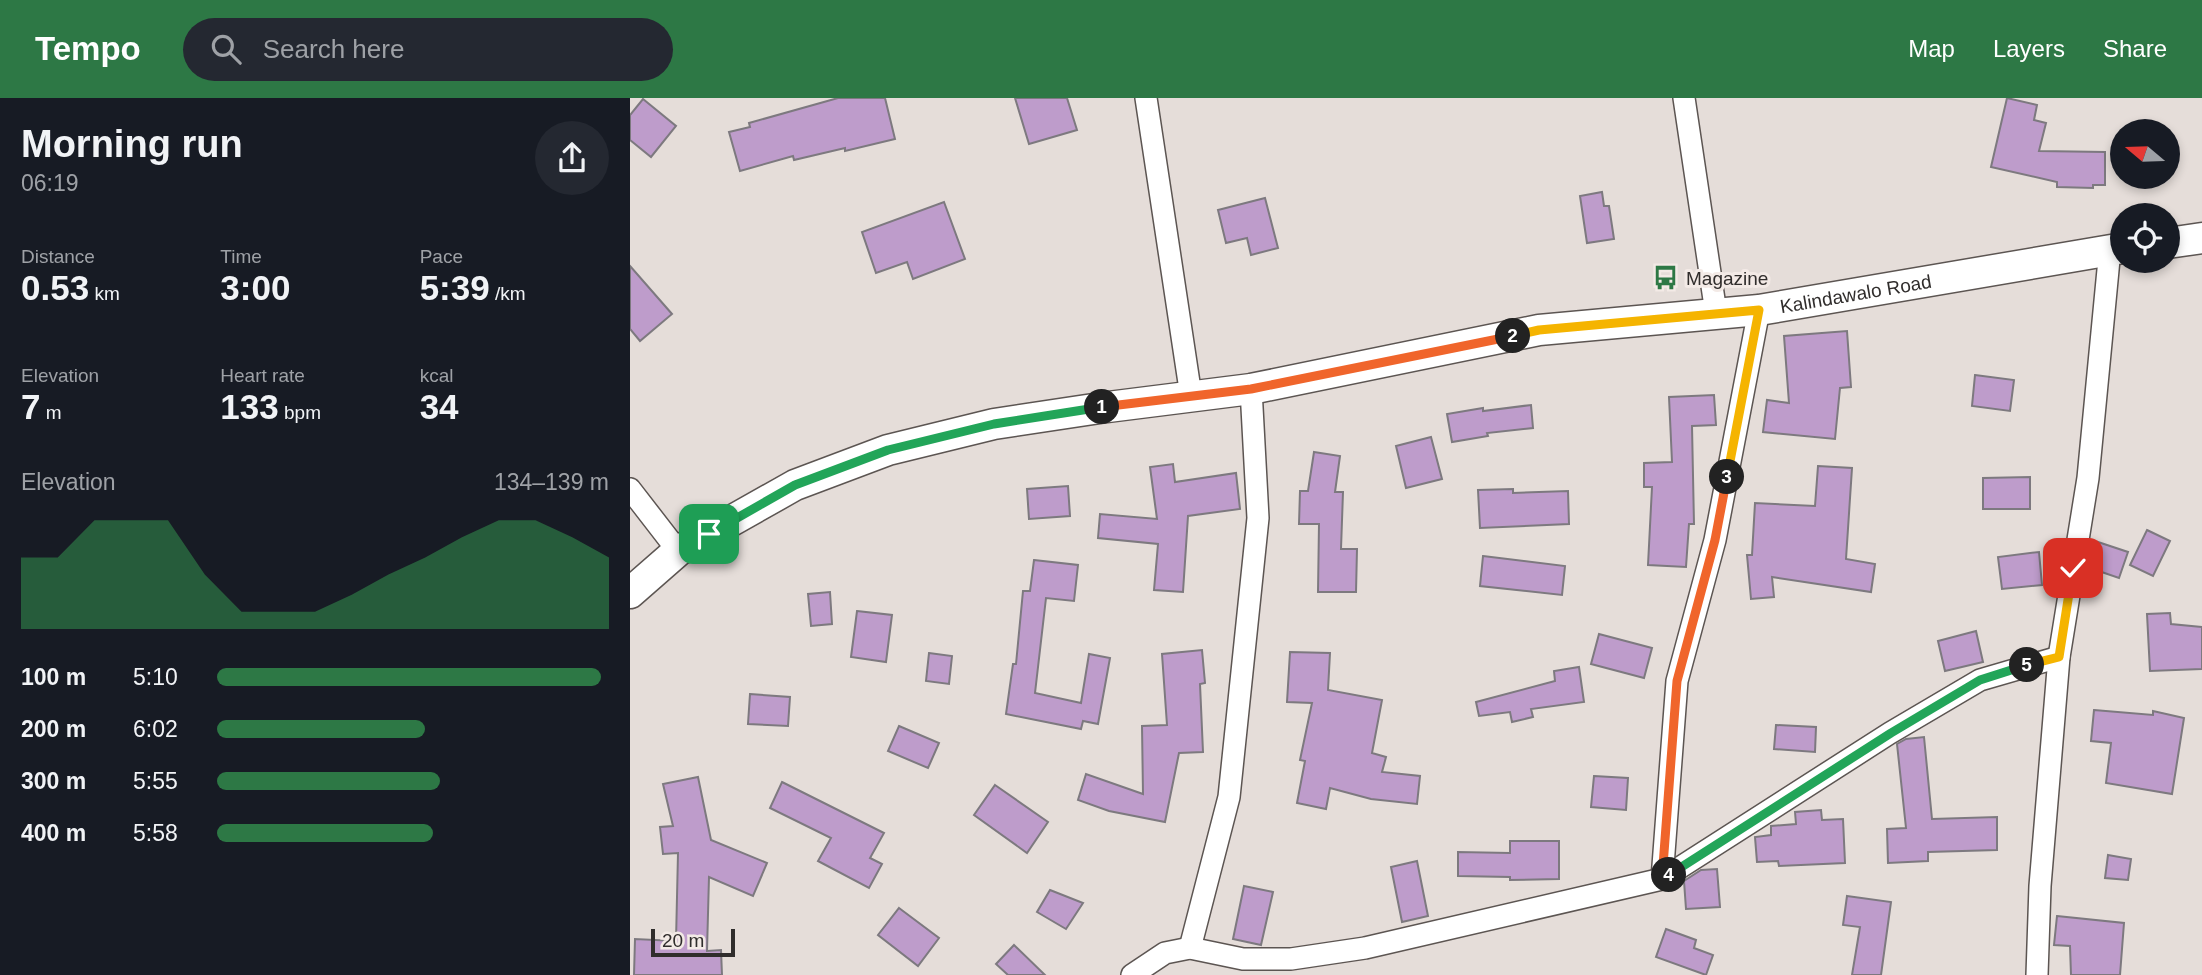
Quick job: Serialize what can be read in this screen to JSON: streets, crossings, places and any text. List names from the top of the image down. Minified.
{"streets":{"street":["Kalindawalo Road"]},"places":{"bus stop":["Magazine"]},"scale_bar":"20 m","north":"left","page":{"header":"Tempo","search":"Search here","nav":["Map","Layers","Share"],"heading":["Morning run","06:19"],"stats":[["Distance","0.53 km"],["Time","3:00"],["Pace","5:39 /km"],["Elevation","7 m"],["Heart rate","133 bpm"],["kcal","34"]],"pins":["2","1","3","5","4"],"chart":["Elevation","134–139 m"],"list":[{"name":"100 m","note":"5:10"},{"name":"200 m","note":"6:02"},{"name":"300 m","note":"5:55"},{"name":"400 m","note":"5:58"}],"scale":"20 m"}}
